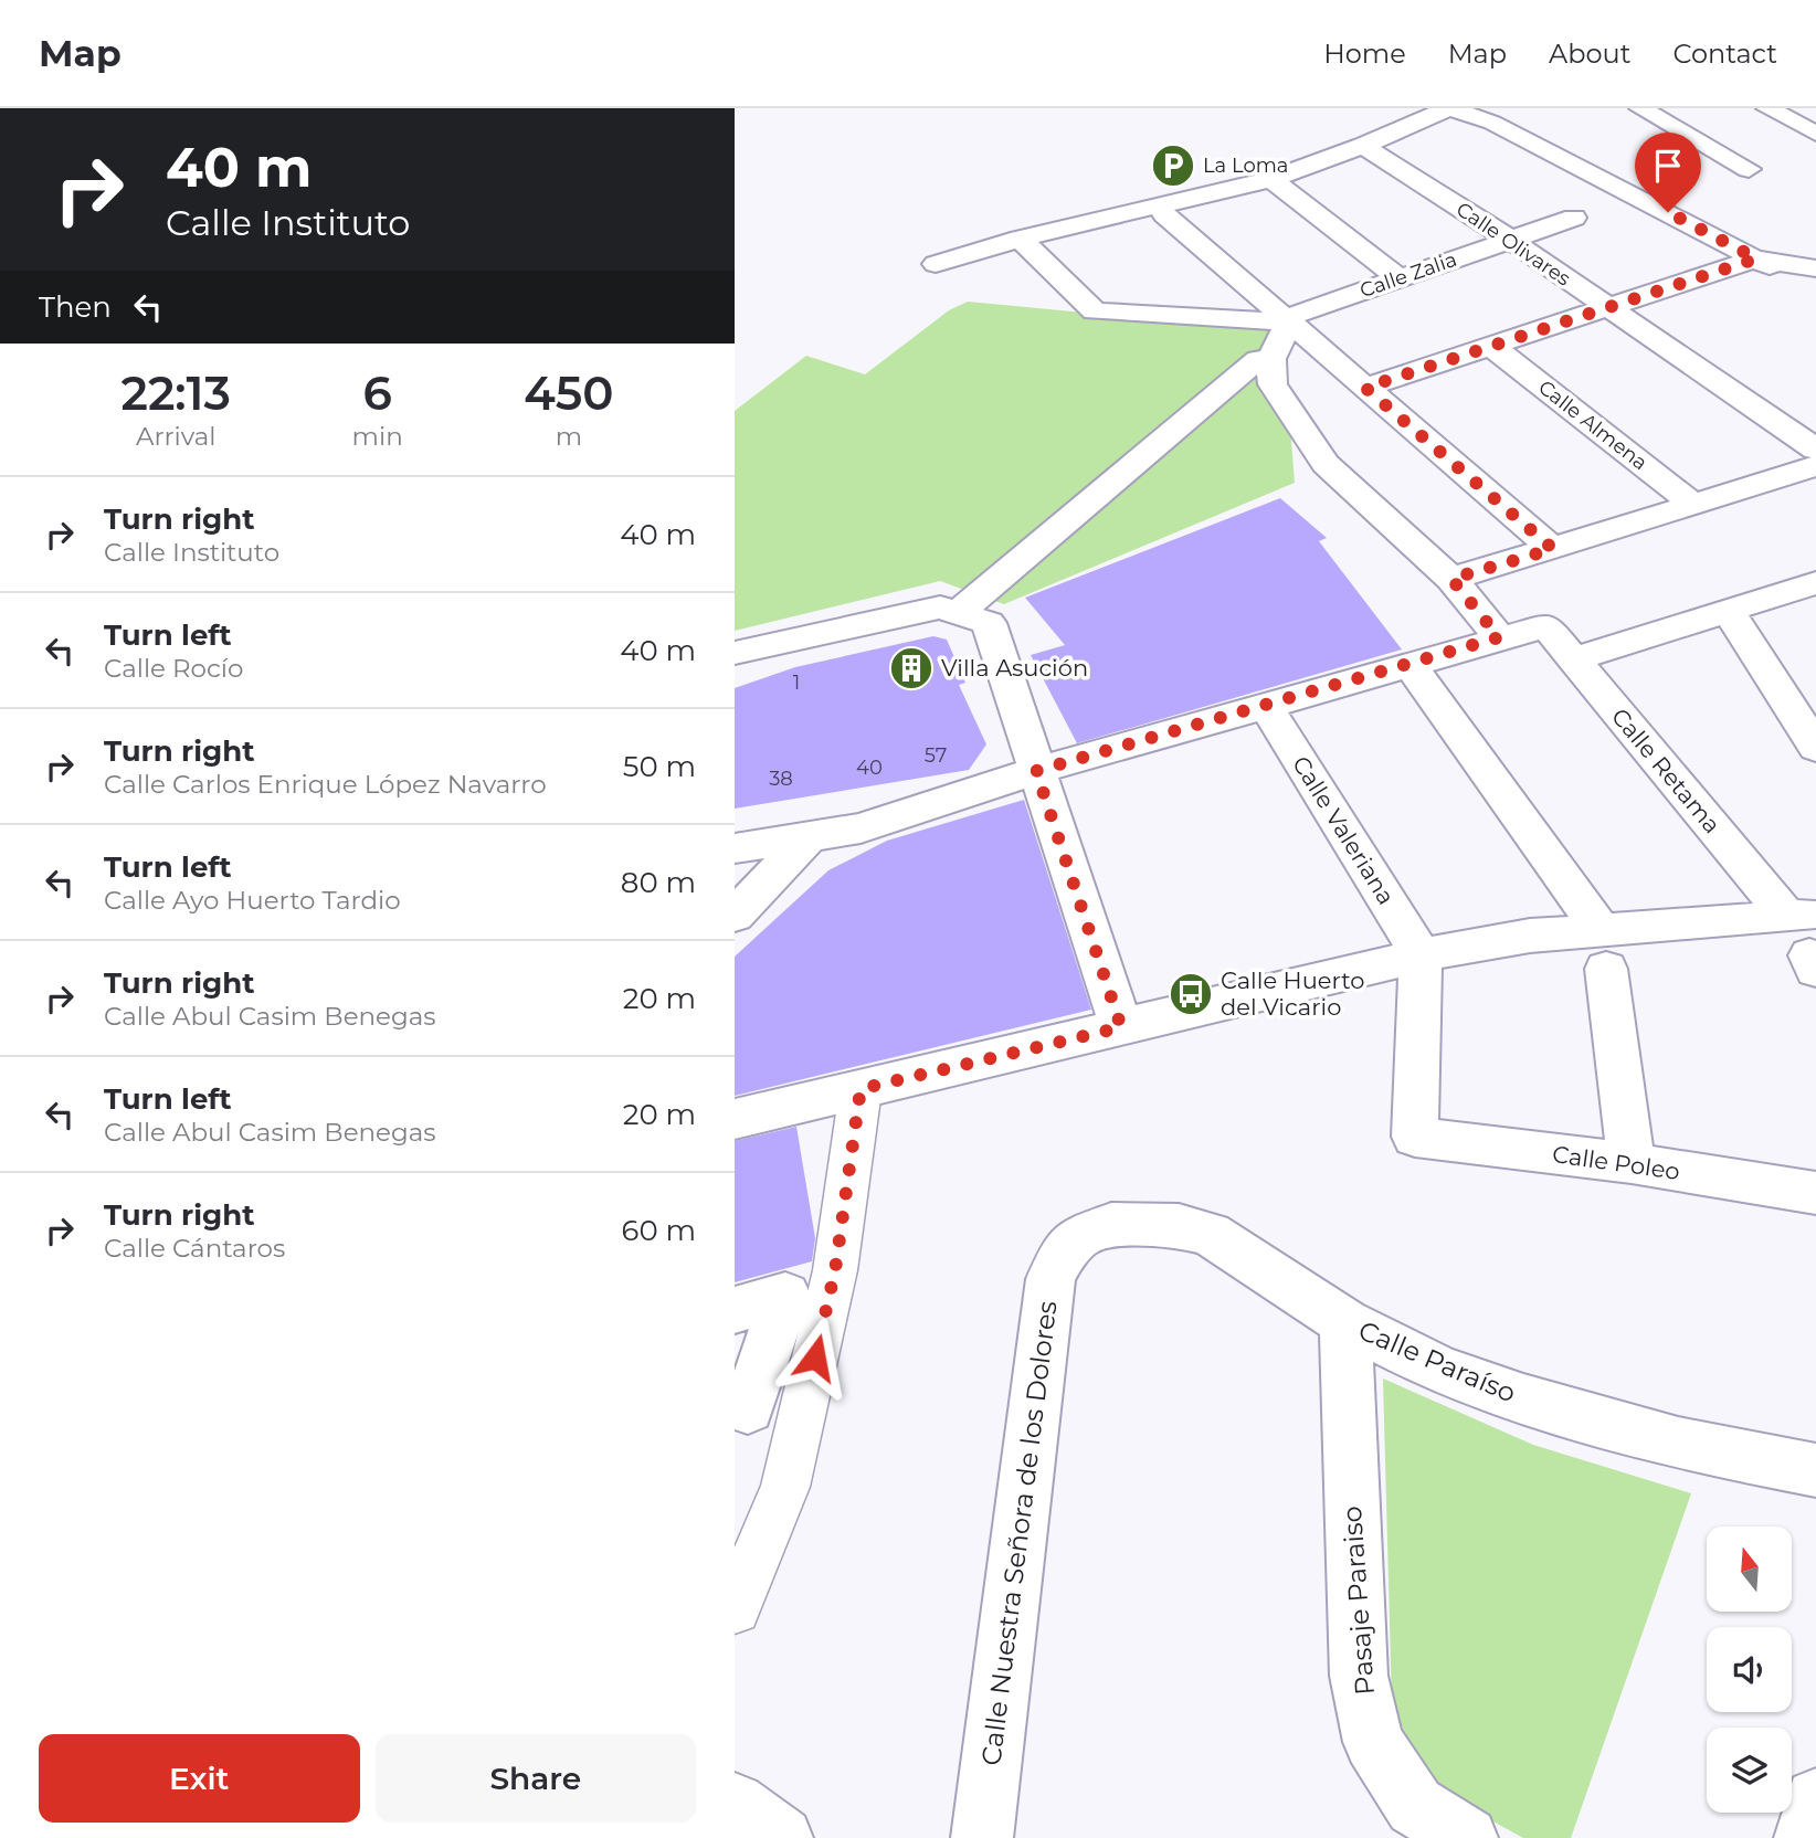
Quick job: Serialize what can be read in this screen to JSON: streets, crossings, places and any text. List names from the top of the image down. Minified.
{"streets":{"street":["Calle Olivares","Calle Zalia","Calle Almena","Calle Retama","Calle Valeriana","Calle Poleo","Calle Paraíso","Calle Nuestra Señora de los Dolores","Pasaje Paraiso"]},"crossings":[["Calle Olivares","Calle Zalia"],["Calle Valeriana","Calle Poleo"],["Calle Paraíso","Calle Nuestra Señora de los Dolores"],["Calle Paraíso","Pasaje Paraiso"]],"places":{"parking":["La Loma"],"building":["Villa Asución"],"bus stop":["Calle Huerto del Vicario"]},"house_numbers":["1","57","40","38"],"north":"top","page":{"header":"Map","nav":["Home","Map","About","Contact"],"turn":["40 m","Calle Instituto"],"then":"Then","eta":["22:13","Arrival","6","min","450","m"],"list":[{"name":"Turn right","note":"Calle Instituto","value":"40 m"},{"name":"Turn left","note":"Calle Rocío","value":"40 m"},{"name":"Turn right","note":"Calle Carlos Enrique López Navarro","value":"50 m"},{"name":"Turn left","note":"Calle Ayo Huerto Tardio","value":"80 m"},{"name":"Turn right","note":"Calle Abul Casim Benegas","value":"20 m"},{"name":"Turn left","note":"Calle Abul Casim Benegas","value":"20 m"},{"name":"Turn right","note":"Calle Cántaros","value":"60 m"}],"buttons":["Exit","Share"]}}
